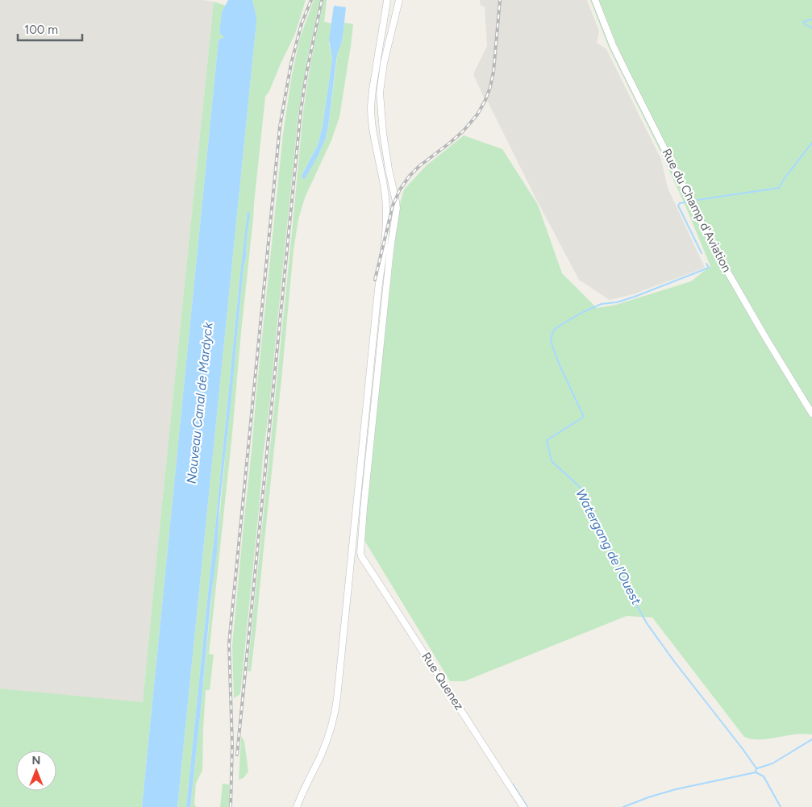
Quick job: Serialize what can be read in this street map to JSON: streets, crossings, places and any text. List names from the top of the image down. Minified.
{"streets":{"street":["Rue du Champ d'Aviation","Rue Quenez"]},"water":["Nouveau Canal de Mardyck","Watergang de l'Ouest"],"scale_bar":"100 m","north":"top"}
